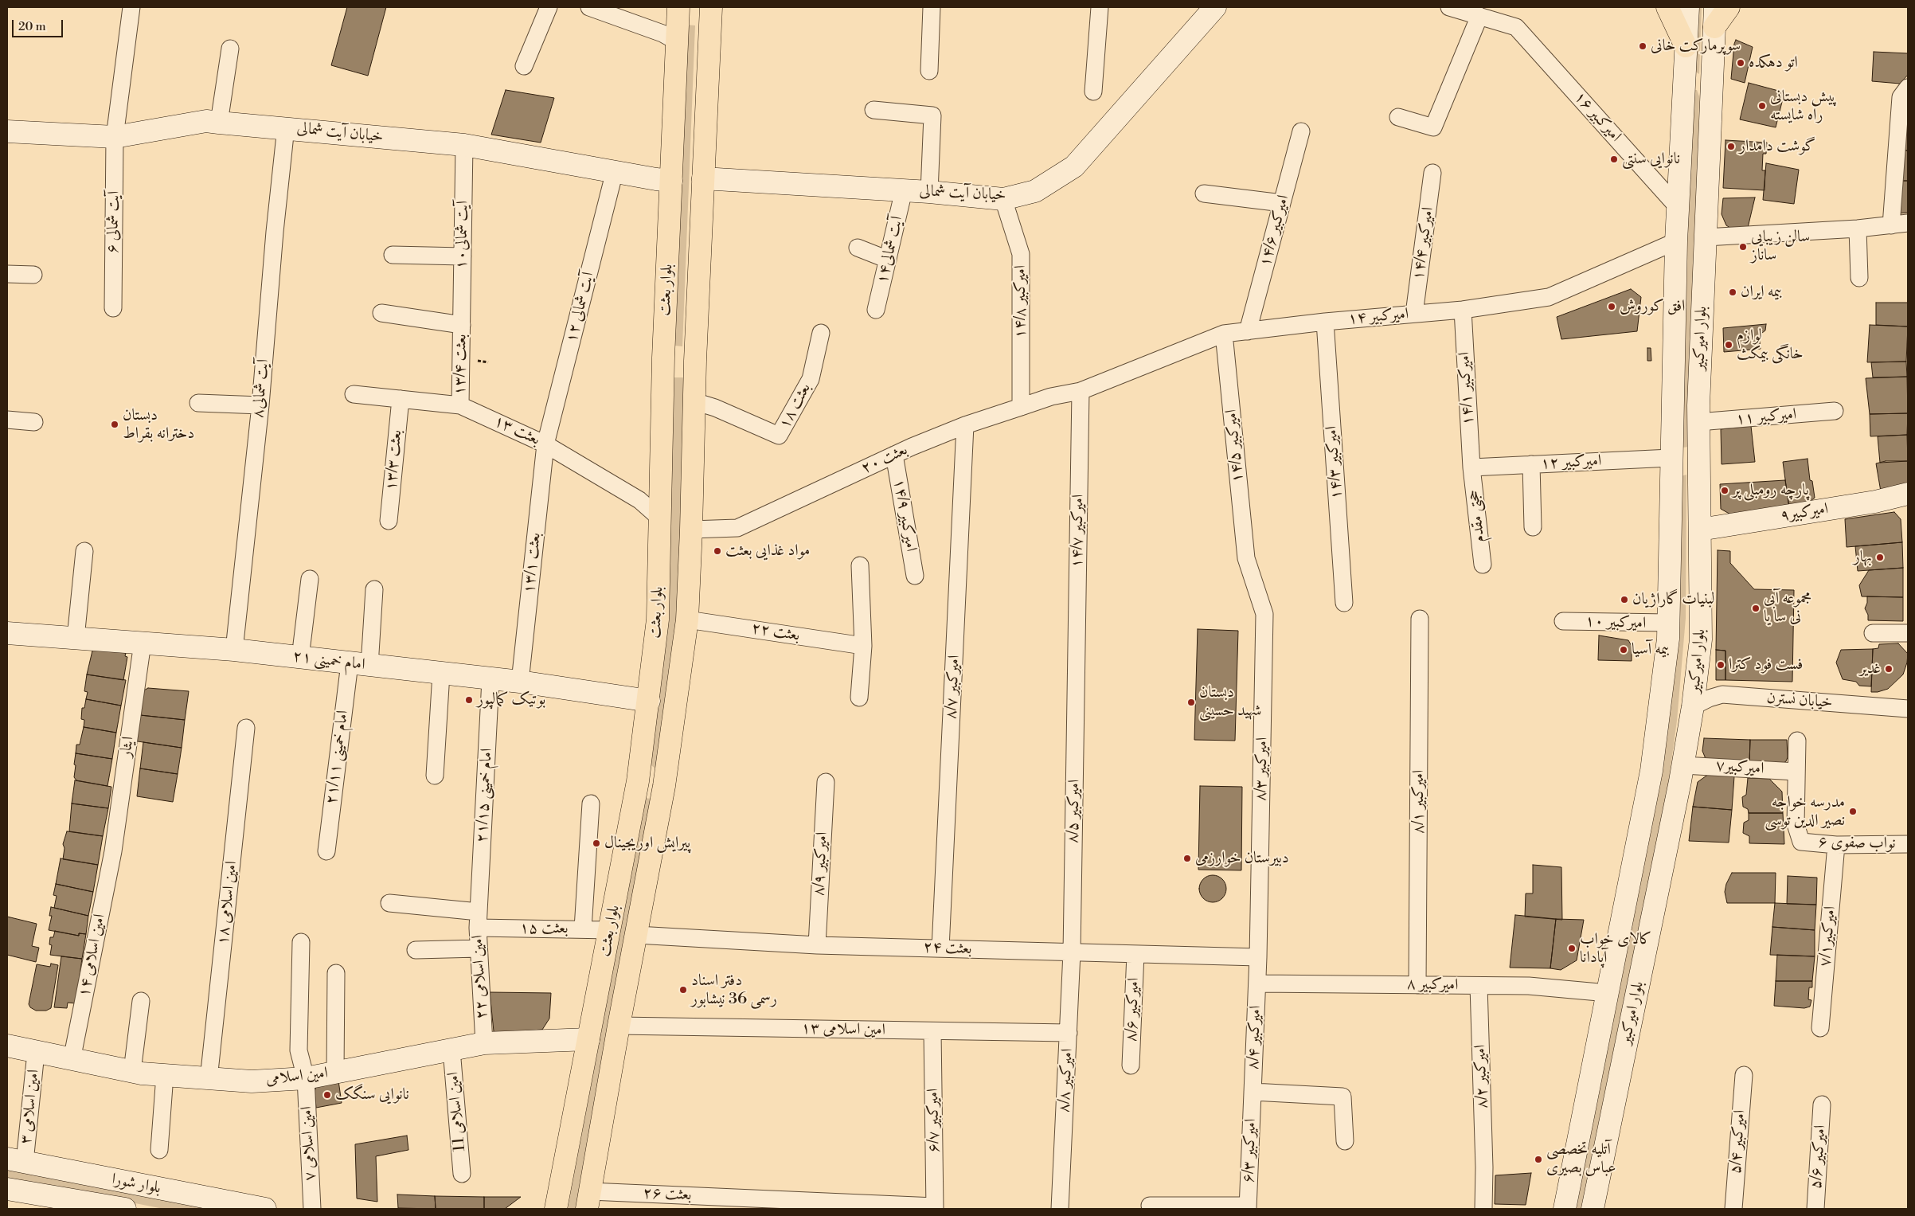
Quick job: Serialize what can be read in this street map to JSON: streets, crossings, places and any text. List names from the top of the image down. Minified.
{"streets":{"main road":["خیابان آیت شمالی","بلوار بعثت","بلوار امیرکبیر","امیرکبیر۹","امام خمینی ۲۱","امین اسلامی","بلوار شورا"],"street":["امیرکبیر ۱۶","آیت شمالی ۶","امیرکبیر ۱۴/۶","آیت شمالی۱۰","امیرکبیر ۱۴/۴","آیت شمالی۱۴","امیرکبیر ۱۴/۸","آیت شمالی ۱۲","امیرکبیر ۱۴","بعثت ۱۳/۴","آیت شمالی۸","امیرکبیر ۱۴/۱","بعثت ۱۸","امیرکبیر ۱۱","بعثت ۱۳","امیرکبیر ۱۴/۵","بعثت ۲۰","بعثت ۱۳/۳","امیرکبیر ۱۴/۳","امیرکبیر ۱۲","امیرکبیر ۱۴/۹","حجتی مقدم","امیرکبیر ۱۴/۷","بعثت ۱۳/۱","امیرکبیر ۱۰","بعثت ۲۲","امیرکبیر ۸/۷","خیابان نسترن","ایثار","امام خمینی ۲۱/۱۱","امیرکبیر۷","امیرکبیر ۸/۳","امام خمینی ۲۱/۱۵","امیرکبیر ۸/۱","امیرکبیر ۸/۵","نواب صفوی ۶","امیرکبیر ۸/۹","امین اسلامی ۱۸","بعثت ۱۵","امیرکبیر۷/۱","بعثت ۲۴","امین اسلامی ۱۴","امین اسلامی ۲۲","امیرکبیر ۸","امیرکبیر ۸/۶","امین اسلامی ۱۳","امیرکبیر ۸/۴","امیرکبیر ۸/۲","امیرکبیر ۸/۸","امین اسلامی ۳","امین اسلامی 11","امیرکبیر ۶/۷","امیرکبیر ۵/۴","امین اسلامی ۷","امیرکبیر ۶/۳","امیرکبیر ۵/۶","بعثت ۲۶"]},"crossings":[["امیرکبیر ۱۶","بلوار امیرکبیر"],["خیابان آیت شمالی","آیت شمالی ۶"],["خیابان آیت شمالی","آیت شمالی۱۰"],["خیابان آیت شمالی","آیت شمالی۱۴"],["خیابان آیت شمالی","بلوار بعثت"],["خیابان آیت شمالی","امیرکبیر ۱۴/۸"],["خیابان آیت شمالی","آیت شمالی ۱۲"],["خیابان آیت شمالی","آیت شمالی۸"],["امیرکبیر ۱۴/۶","امیرکبیر ۱۴"],["آیت شمالی۱۰","بعثت ۱۳/۴"],["امیرکبیر ۱۴/۴","امیرکبیر ۱۴"],["بلوار بعثت","بعثت ۱۸"],["بلوار بعثت","بعثت ۱۳"],["بلوار بعثت","بعثت ۲۰"],["بلوار بعثت","بعثت ۲۲"],["بلوار بعثت","امام خمینی ۲۱"],["بلوار بعثت","بعثت ۱۵"],["بلوار بعثت","بعثت ۲۴"],["بلوار بعثت","امین اسلامی ۱۳"],["بلوار بعثت","امین اسلامی"],["بلوار بعثت","بعثت ۲۶"],["امیرکبیر ۱۴/۸","بعثت ۲۰"],["آیت شمالی ۱۲","بعثت ۱۳"],["آیت شمالی ۱۲","بعثت ۱۳/۱"],["امیرکبیر ۱۴","بلوار امیرکبیر"],["امیرکبیر ۱۴","امیرکبیر ۱۴/۱"],["امیرکبیر ۱۴","امیرکبیر ۱۴/۵"],["امیرکبیر ۱۴","بعثت ۲۰"],["امیرکبیر ۱۴","امیرکبیر ۱۴/۳"],["امیرکبیر ۱۴","امیرکبیر ۱۴/۷"],["بلوار امیرکبیر","امیرکبیر ۱۱"],["بلوار امیرکبیر","امیرکبیر ۱۲"],["بلوار امیرکبیر","امیرکبیر۹"],["بلوار امیرکبیر","امیرکبیر ۱۰"],["بلوار امیرکبیر","خیابان نسترن"],["بلوار امیرکبیر","امیرکبیر۷"],["بلوار امیرکبیر","امیرکبیر ۸"],["بعثت ۱۳/۴","بعثت ۱۳"],["آیت شمالی۸","امام خمینی ۲۱"],["امیرکبیر ۱۴/۱","امیرکبیر ۱۲"],["امیرکبیر ۱۴/۱","حجتی مقدم"],["بعثت ۱۳","بعثت ۱۳/۳"],["بعثت ۱۳","بعثت ۱۳/۱"],["امیرکبیر ۱۴/۵","امیرکبیر ۸/۳"],["بعثت ۲۰","امیرکبیر ۱۴/۹"],["بعثت ۲۰","امیرکبیر ۱۴/۷"],["بعثت ۲۰","امیرکبیر ۸/۷"],["امیرکبیر ۱۲","حجتی مقدم"],["امیرکبیر ۱۴/۷","امیرکبیر ۸/۵"],["بعثت ۱۳/۱","امام خمینی ۲۱"],["امام خمینی ۲۱","ایثار"],["امام خمینی ۲۱","امام خمینی ۲۱/۱۱"],["امام خمینی ۲۱","امام خمینی ۲۱/۱۵"],["امیرکبیر ۸/۷","بعثت ۲۴"],["ایثار","امین اسلامی ۱۴"],["امیرکبیر۷","نواب صفوی ۶"],["امیرکبیر ۸/۳","بعثت ۲۴"],["امیرکبیر ۸/۳","امیرکبیر ۸"],["امیرکبیر ۸/۳","امیرکبیر ۸/۴"],["امام خمینی ۲۱/۱۵","بعثت ۱۵"],["امام خمینی ۲۱/۱۵","امین اسلامی ۲۲"],["امیرکبیر ۸/۱","امیرکبیر ۸"],["امیرکبیر ۸/۵","بعثت ۲۴"],["امیرکبیر ۸/۵","امیرکبیر ۸/۸"],["نواب صفوی ۶","امیرکبیر۷/۱"],["امیرکبیر ۸/۹","بعثت ۲۴"],["امین اسلامی ۱۸","امین اسلامی"],["بعثت ۱۵","امین اسلامی ۲۲"],["بعثت ۲۴","امیرکبیر ۸/۶"],["بعثت ۲۴","امیرکبیر ۸/۸"],["امین اسلامی ۱۴","امین اسلامی"],["امین اسلامی ۲۲","امین اسلامی"],["امیرکبیر ۸","امیرکبیر ۸/۴"],["امیرکبیر ۸","امیرکبیر ۸/۲"],["امین اسلامی ۱۳","امیرکبیر ۸/۸"],["امین اسلامی ۱۳","امیرکبیر ۶/۷"],["امیرکبیر ۸/۴","امیرکبیر ۶/۳"],["امین اسلامی","امین اسلامی ۳"],["امین اسلامی","امین اسلامی 11"],["امین اسلامی","امین اسلامی ۷"],["امین اسلامی ۳","بلوار شورا"],["امیرکبیر ۶/۷","بعثت ۲۶"]],"places":["سوپرمارکت خانی","اتو دهکده","پیش دبستانی راه شایسته","گوشت دامدار","نانوایی سنتی","سالن زیبایی ساناز","بیمه ایران","افق کوروش","لوازم خانگی بیمکث","دبستان دخترانه بقراط","پارچه رومبلی پر","مواد غذایی بعثت","بهار","لبنیات گاراژیان","مجموعه آبی نی سا یا","بیمه آسیا","فست فود کترا","غدیر","بوتیک کمالپور","دبستان شهید حسینی","مدرسه خواجه نصیر الدین توسی","پیرایش اوریجینال","دبیرستان خوارزمی","کالای خواب آپادانا","دفتر اسناد رسمی 36 نیشابور","نانوایی سنگک","آتلیه تخصصی عباس بصیری"],"scale_bar":"20 m"}
